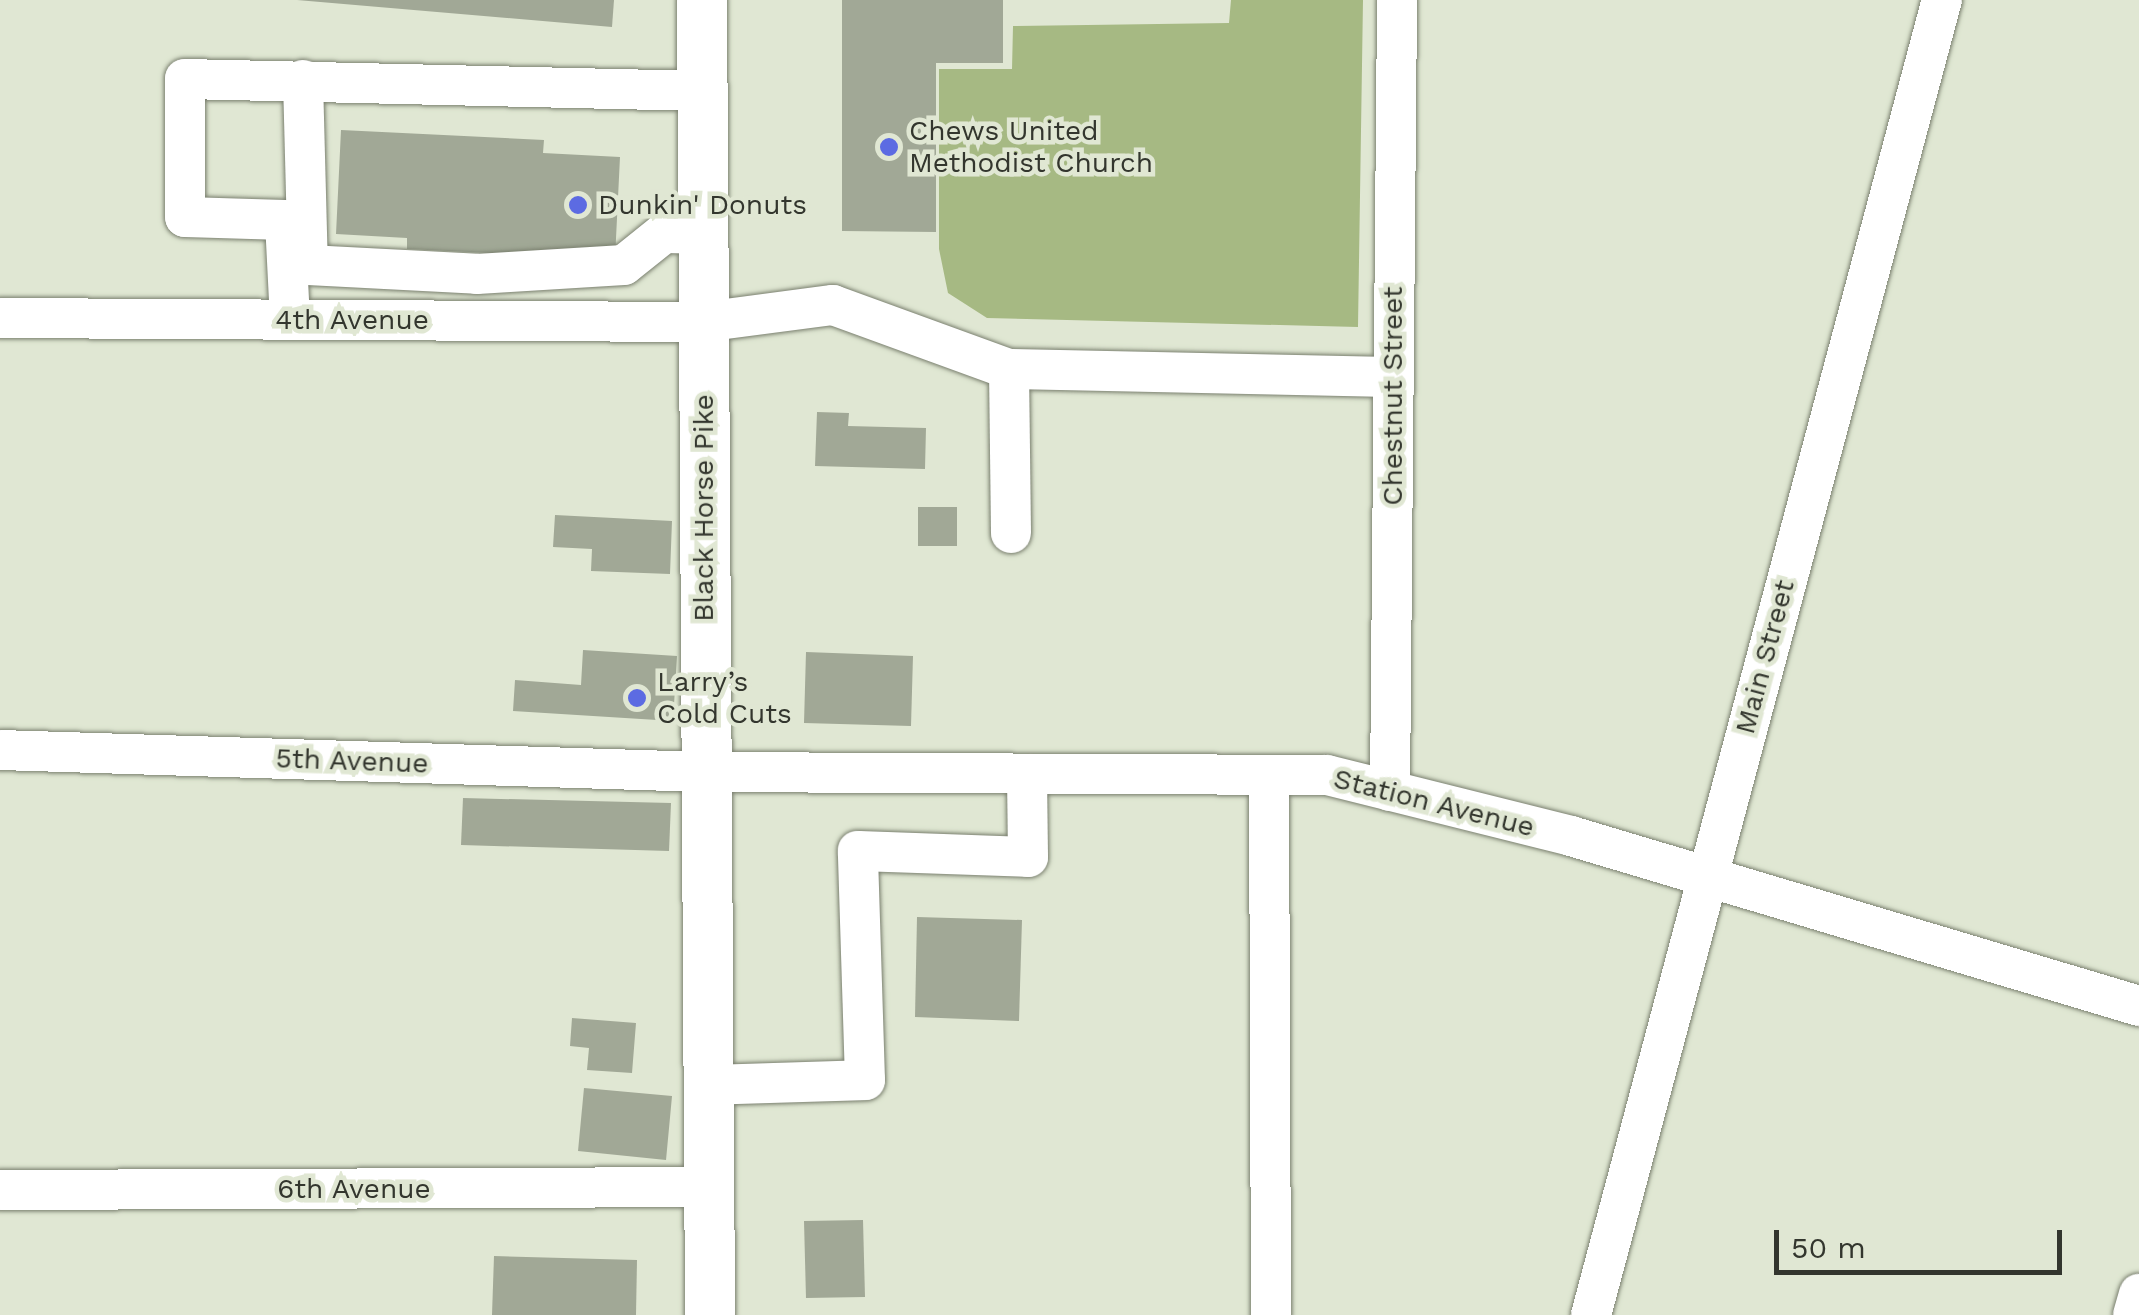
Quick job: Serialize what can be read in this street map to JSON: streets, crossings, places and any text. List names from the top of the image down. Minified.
{"streets":{"main road":["Black Horse Pike"],"street":["4th Avenue","Chestnut Street","Main Street","5th Avenue","Station Avenue","6th Avenue"]},"crossings":[["4th Avenue","Chestnut Street"],["4th Avenue","Black Horse Pike"],["Chestnut Street","Station Avenue"],["Black Horse Pike","5th Avenue"],["Black Horse Pike","Station Avenue"],["Black Horse Pike","6th Avenue"],["Main Street","Station Avenue"],["5th Avenue","Station Avenue"]],"places":["Chews United Methodist Church","Dunkin' Donuts","Larry’s Cold Cuts"],"scale_bar":"50 m"}
